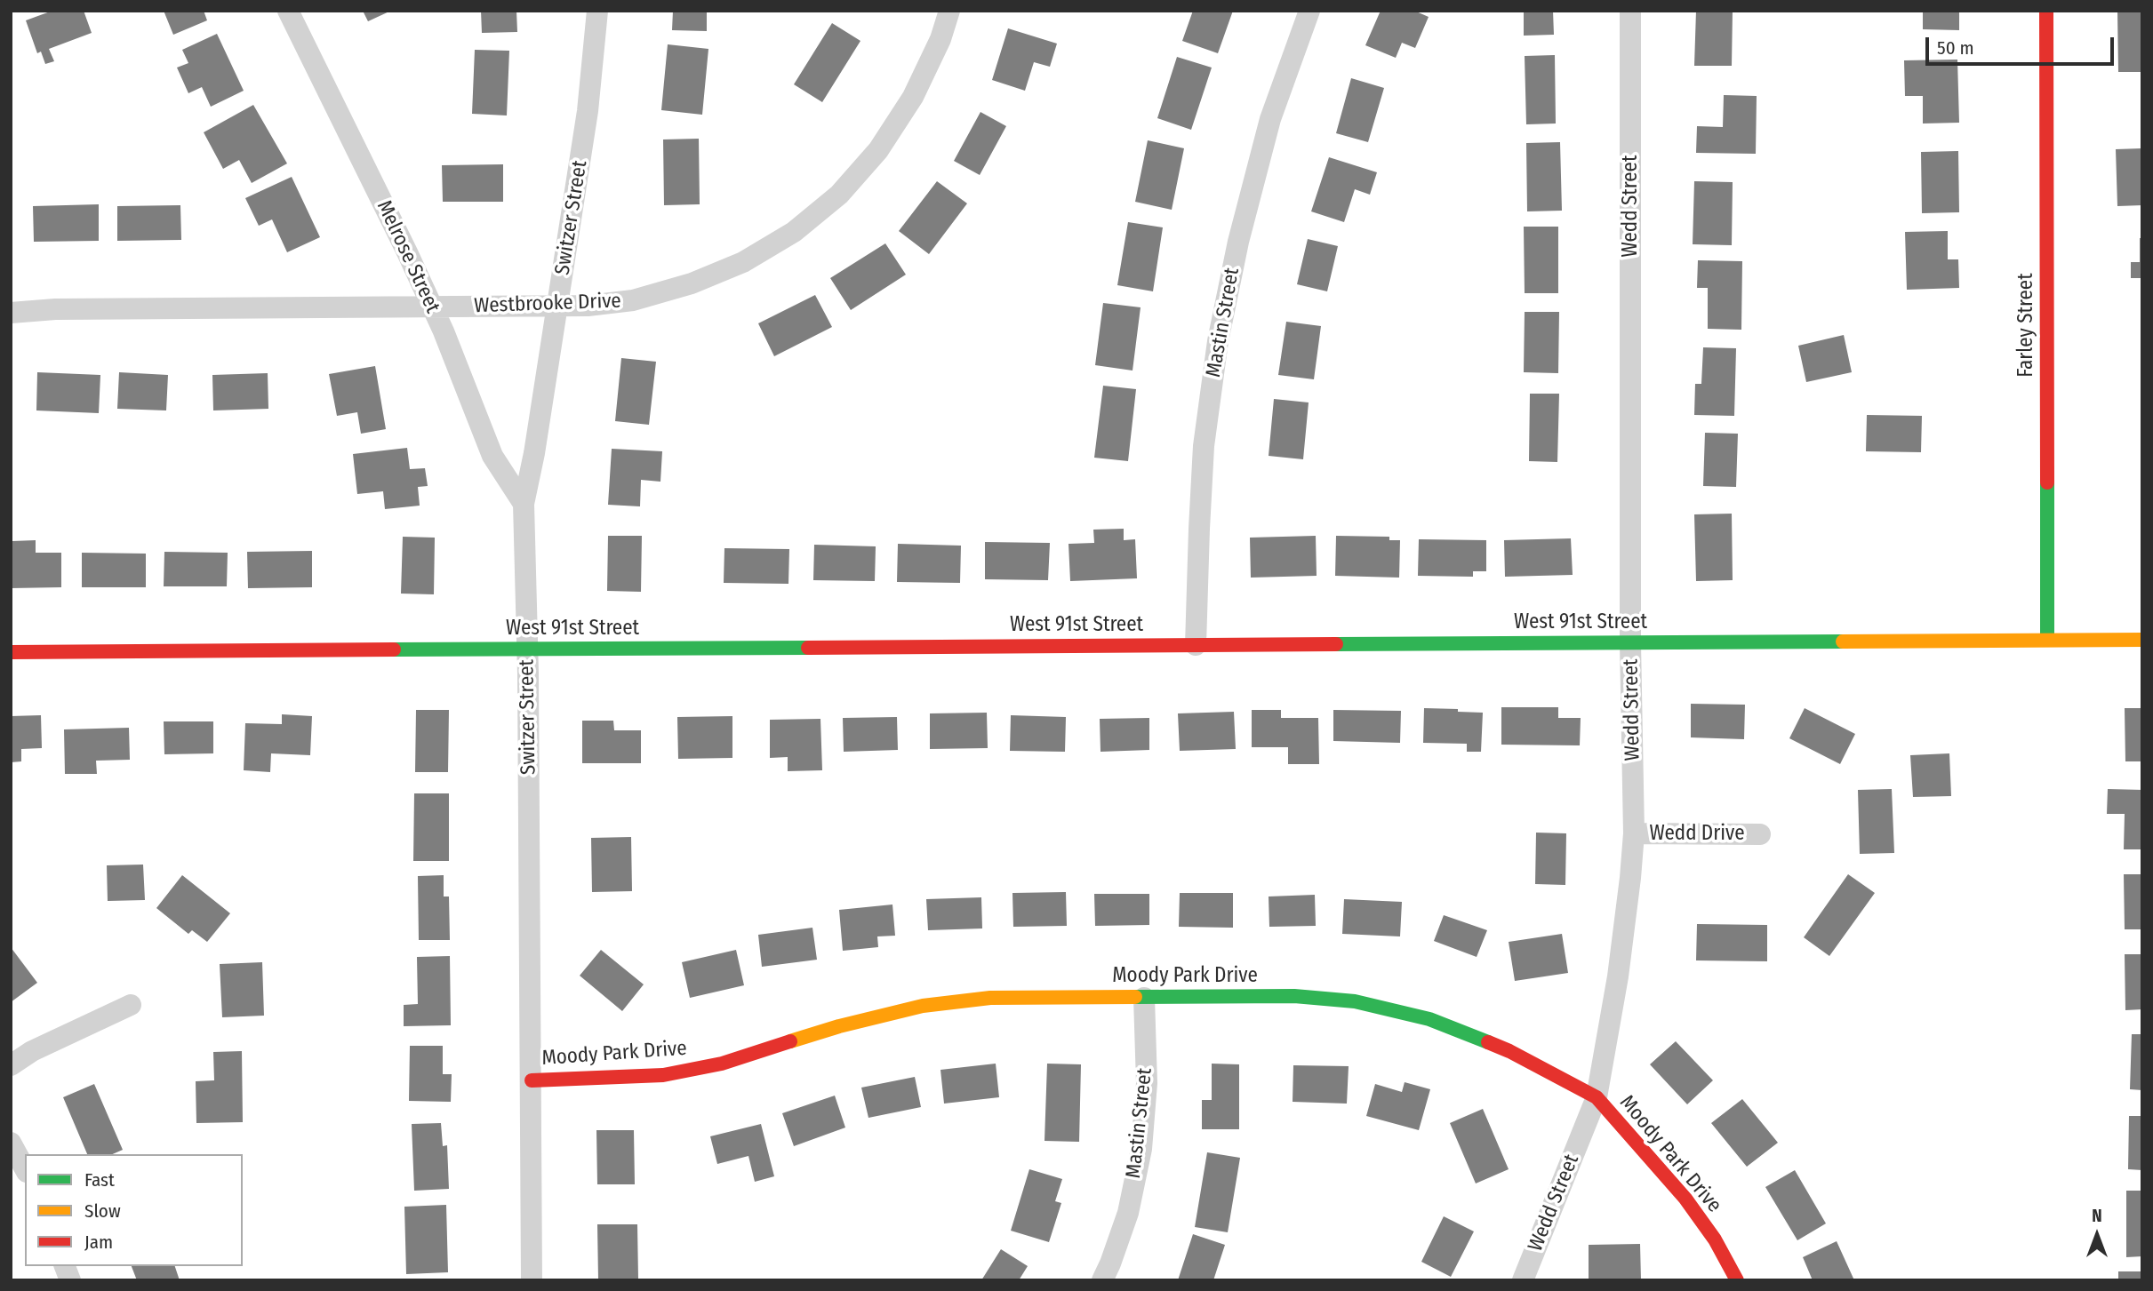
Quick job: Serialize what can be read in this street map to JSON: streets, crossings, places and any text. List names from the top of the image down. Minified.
{"streets":{"street":["Wedd Street","Switzer Street","Melrose Street","Westbrooke Drive","Mastin Street","Farley Street","West 91st Street","Wedd Drive","Moody Park Drive"]},"crossings":[["Wedd Street","West 91st Street"],["Wedd Street","Wedd Drive"],["Wedd Street","Moody Park Drive"],["Switzer Street","Melrose Street"],["Switzer Street","Westbrooke Drive"],["Switzer Street","West 91st Street"],["Switzer Street","Moody Park Drive"],["Melrose Street","Westbrooke Drive"],["Mastin Street","West 91st Street"],["Mastin Street","Moody Park Drive"],["Farley Street","West 91st Street"]],"legend":["Fast","Slow","Jam"],"scale_bar":"50 m","north":"top"}
